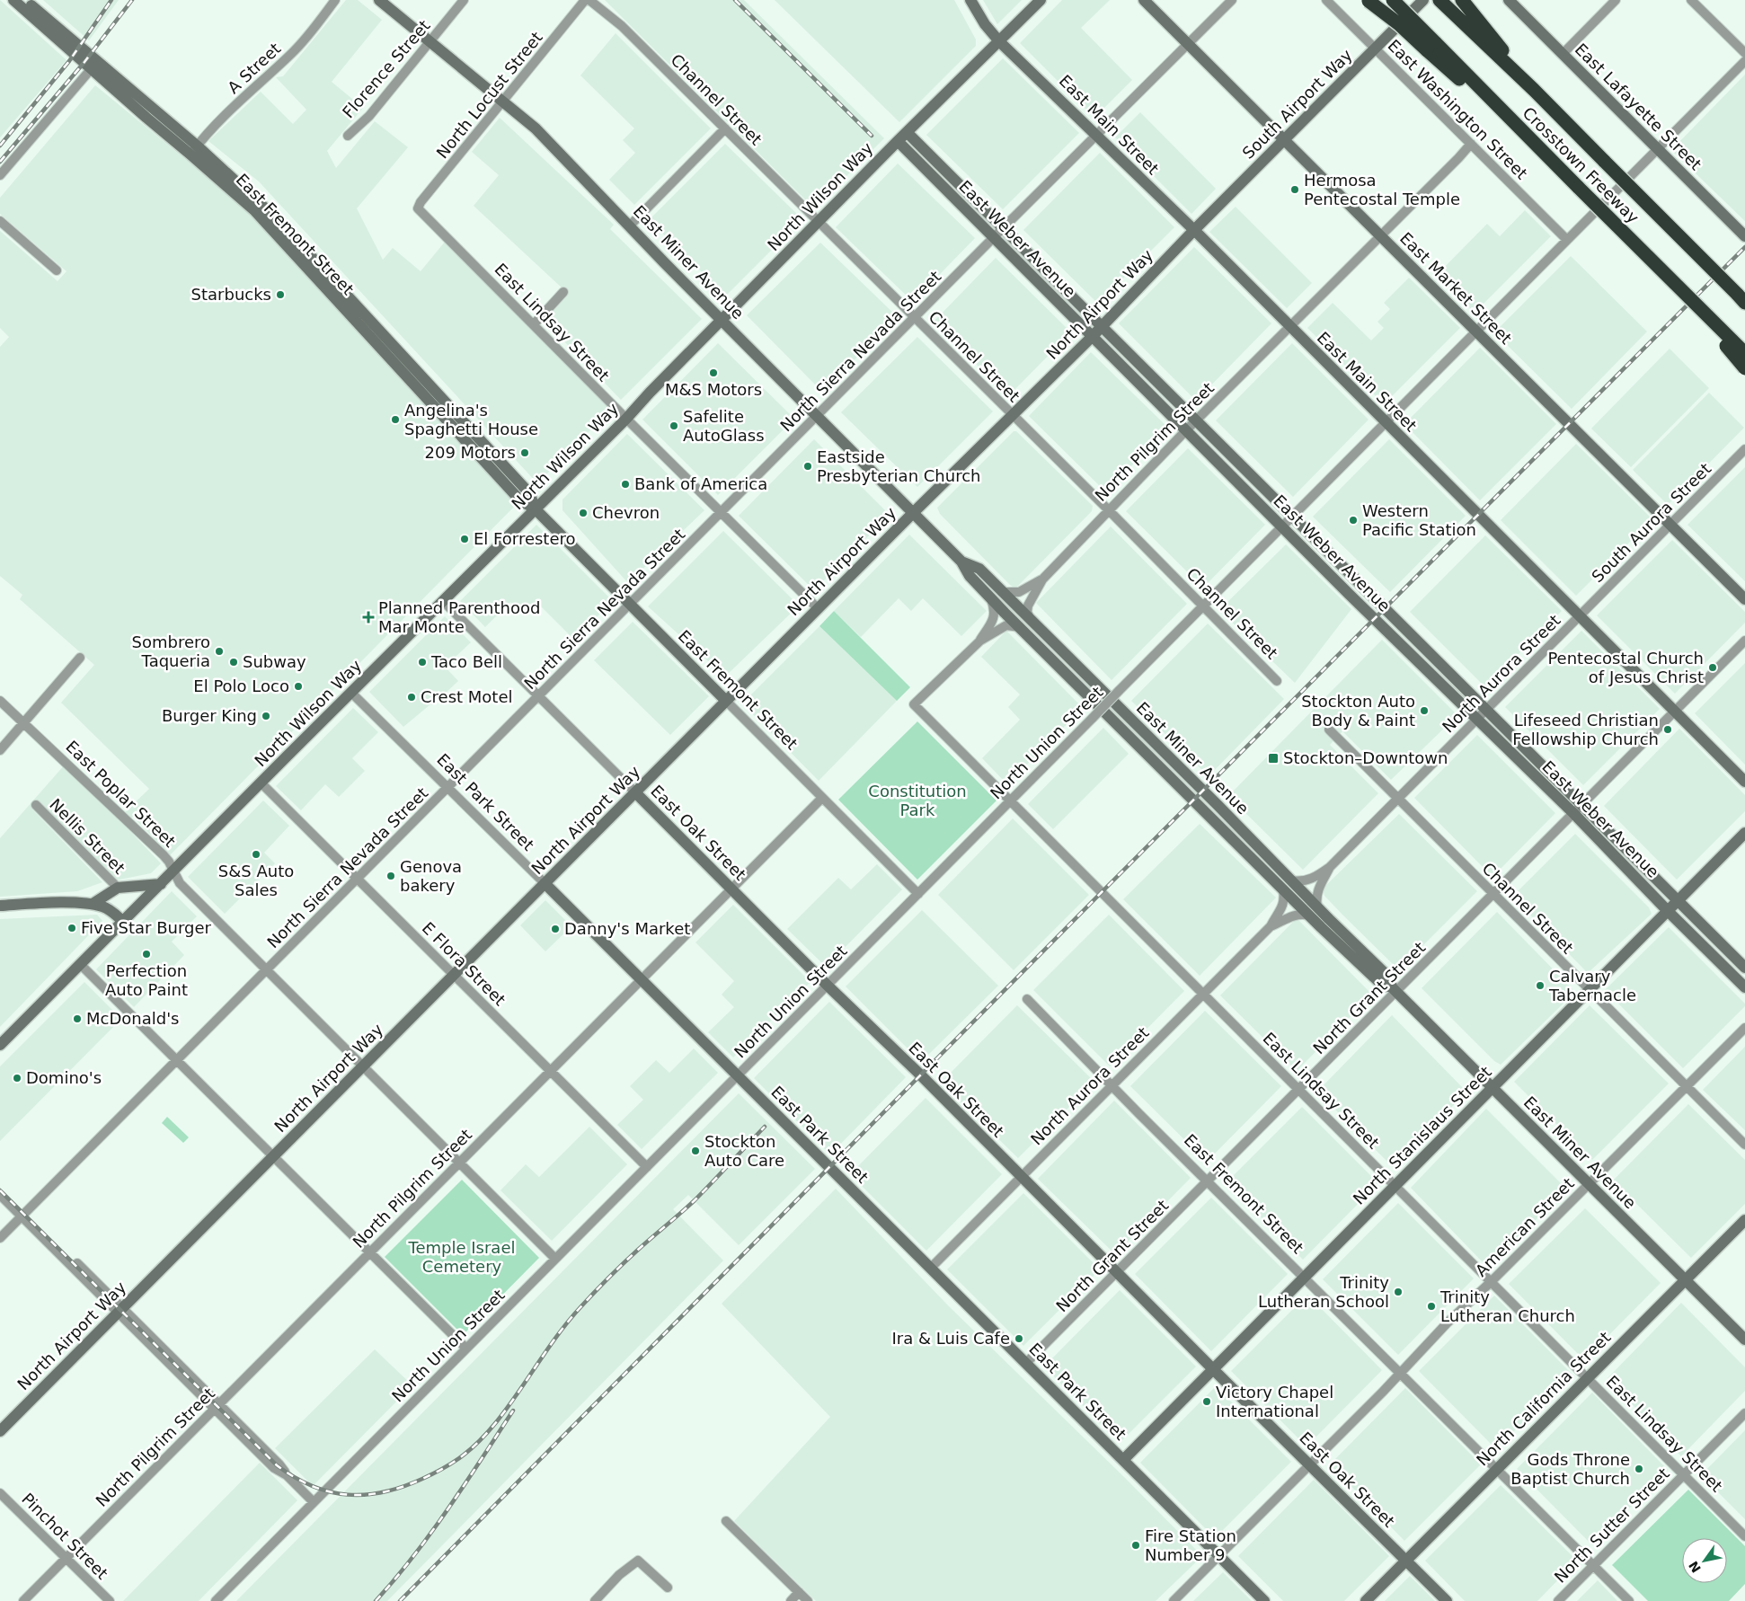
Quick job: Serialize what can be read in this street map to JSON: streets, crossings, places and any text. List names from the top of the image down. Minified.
{"streets":{"highway":["Crosstown Freeway"],"main road":["South Airport Way","East Lafayette Street","East Main Street","North Wilson Way","East Fremont Street","East Weber Avenue","East Miner Avenue","East Market Street","North Airport Way","East Park Street","East Oak Street","North Stanislaus Street","North California Street"],"street":["A Street","Florence Street","North Locust Street","Channel Street","East Washington Street","East Lindsay Street","North Sierra Nevada Street","North Pilgrim Street","South Aurora Street","North Aurora Street","North Union Street","East Poplar Street","Nellis Street","E Flora Street","North Grant Street","American Street","North Sutter Street","Pinchot Street"]},"crossings":[["A Street","East Fremont Street"],["Florence Street","East Miner Avenue"],["North Locust Street","East Miner Avenue"],["North Locust Street","East Lindsay Street"],["Channel Street","North Wilson Way"],["Channel Street","North Airport Way"],["Channel Street","North Sierra Nevada Street"],["Channel Street","North Pilgrim Street"],["Channel Street","North Aurora Street"],["Channel Street","North Union Street"],["Channel Street","North Grant Street"],["Channel Street","North Stanislaus Street"],["Channel Street","American Street"],["South Airport Way","East Washington Street"],["South Airport Way","East Main Street"],["South Airport Way","East Market Street"],["South Airport Way","North Airport Way"],["East Lafayette Street","North Union Street"],["East Washington Street","North Pilgrim Street"],["East Washington Street","North Union Street"],["East Main Street","North Wilson Way"],["East Main Street","North Airport Way"],["East Main Street","North Sierra Nevada Street"],["East Main Street","North Pilgrim Street"],["East Main Street","South Aurora Street"],["East Main Street","North Aurora Street"],["East Main Street","North Union Street"],["East Main Street","North Grant Street"],["North Wilson Way","East Fremont Street"],["North Wilson Way","East Weber Avenue"],["North Wilson Way","East Miner Avenue"],["North Wilson Way","East Lindsay Street"],["North Wilson Way","East Poplar Street"],["North Wilson Way","East Park Street"],["North Wilson Way","East Oak Street"],["North Wilson Way","E Flora Street"],["East Fremont Street","North Airport Way"],["East Fremont Street","North Sierra Nevada Street"],["East Fremont Street","North Pilgrim Street"],["East Fremont Street","North Aurora Street"],["East Fremont Street","North Union Street"],["East Fremont Street","North Grant Street"],["East Fremont Street","North Stanislaus Street"],["East Fremont Street","American Street"],["East Fremont Street","North California Street"],["East Fremont Street","North Sutter Street"],["East Weber Avenue","North Airport Way"],["East Weber Avenue","North Sierra Nevada Street"],["East Weber Avenue","North Pilgrim Street"],["East Weber Avenue","North Aurora Street"],["East Weber Avenue","North Union Street"],["East Weber Avenue","North Grant Street"],["East Weber Avenue","North Stanislaus Street"],["East Miner Avenue","North Airport Way"],["East Miner Avenue","North Sierra Nevada Street"],["East Miner Avenue","North Pilgrim Street"],["East Miner Avenue","North Aurora Street"],["East Miner Avenue","North Grant Street"],["East Miner Avenue","North Stanislaus Street"],["East Miner Avenue","American Street"],["East Miner Avenue","North California Street"],["East Market Street","North Sierra Nevada Street"],["East Market Street","North Pilgrim Street"],["East Market Street","South Aurora Street"],["East Market Street","North Union Street"],["North Airport Way","East Lindsay Street"],["North Airport Way","East Poplar Street"],["North Airport Way","East Park Street"],["North Airport Way","East Oak Street"],["North Airport Way","E Flora Street"],["East Lindsay Street","North Sierra Nevada Street"],["East Lindsay Street","North Aurora Street"],["East Lindsay Street","North Union Street"],["East Lindsay Street","North Grant Street"],["East Lindsay Street","North Stanislaus Street"],["East Lindsay Street","American Street"],["East Lindsay Street","North California Street"],["East Lindsay Street","North Sutter Street"],["North Sierra Nevada Street","East Poplar Street"],["North Sierra Nevada Street","East Park Street"],["North Sierra Nevada Street","East Oak Street"],["North Sierra Nevada Street","E Flora Street"],["North Pilgrim Street","East Poplar Street"],["North Pilgrim Street","East Park Street"],["North Pilgrim Street","East Oak Street"],["North Pilgrim Street","E Flora Street"],["North Pilgrim Street","Pinchot Street"],["South Aurora Street","North Aurora Street"],["North Aurora Street","East Park Street"],["North Aurora Street","East Oak Street"],["North Union Street","East Poplar Street"],["North Union Street","East Park Street"],["North Union Street","East Oak Street"],["North Union Street","E Flora Street"],["East Park Street","North Grant Street"],["East Park Street","North Stanislaus Street"],["East Park Street","American Street"],["East Oak Street","North Grant Street"],["East Oak Street","North Stanislaus Street"],["East Oak Street","American Street"],["East Oak Street","North California Street"]],"parks":["Constitution Park","Temple Israel Cemetery"],"places":{"other":["Hermosa Pentecostal Temple","Starbucks","M&S Motors","Angelina's Spaghetti House","Safelite AutoGlass","209 Motors","Eastside Presbyterian Church","Bank of America","Chevron","Western Pacific Station","El Forrestero","Sombrero Taqueria","Subway","Taco Bell","Pentecostal Church of Jesus Christ","El Polo Loco","Crest Motel","Stockton Auto Body & Paint","Burger King","Lifeseed Christian Fellowship Church","S&S Auto Sales","Genova bakery","Five Star Burger","Danny's Market","Perfection Auto Paint","Calvary Tabernacle","McDonald's","Domino's","Stockton Auto Care","Trinity Lutheran School","Trinity Lutheran Church","Ira & Luis Cafe","Victory Chapel International","Gods Throne Baptist Church","Fire Station Number 9"],"health":["Planned Parenthood Mar Monte"],"transit":["Stockton–Downtown"]},"north":"bottom left"}
